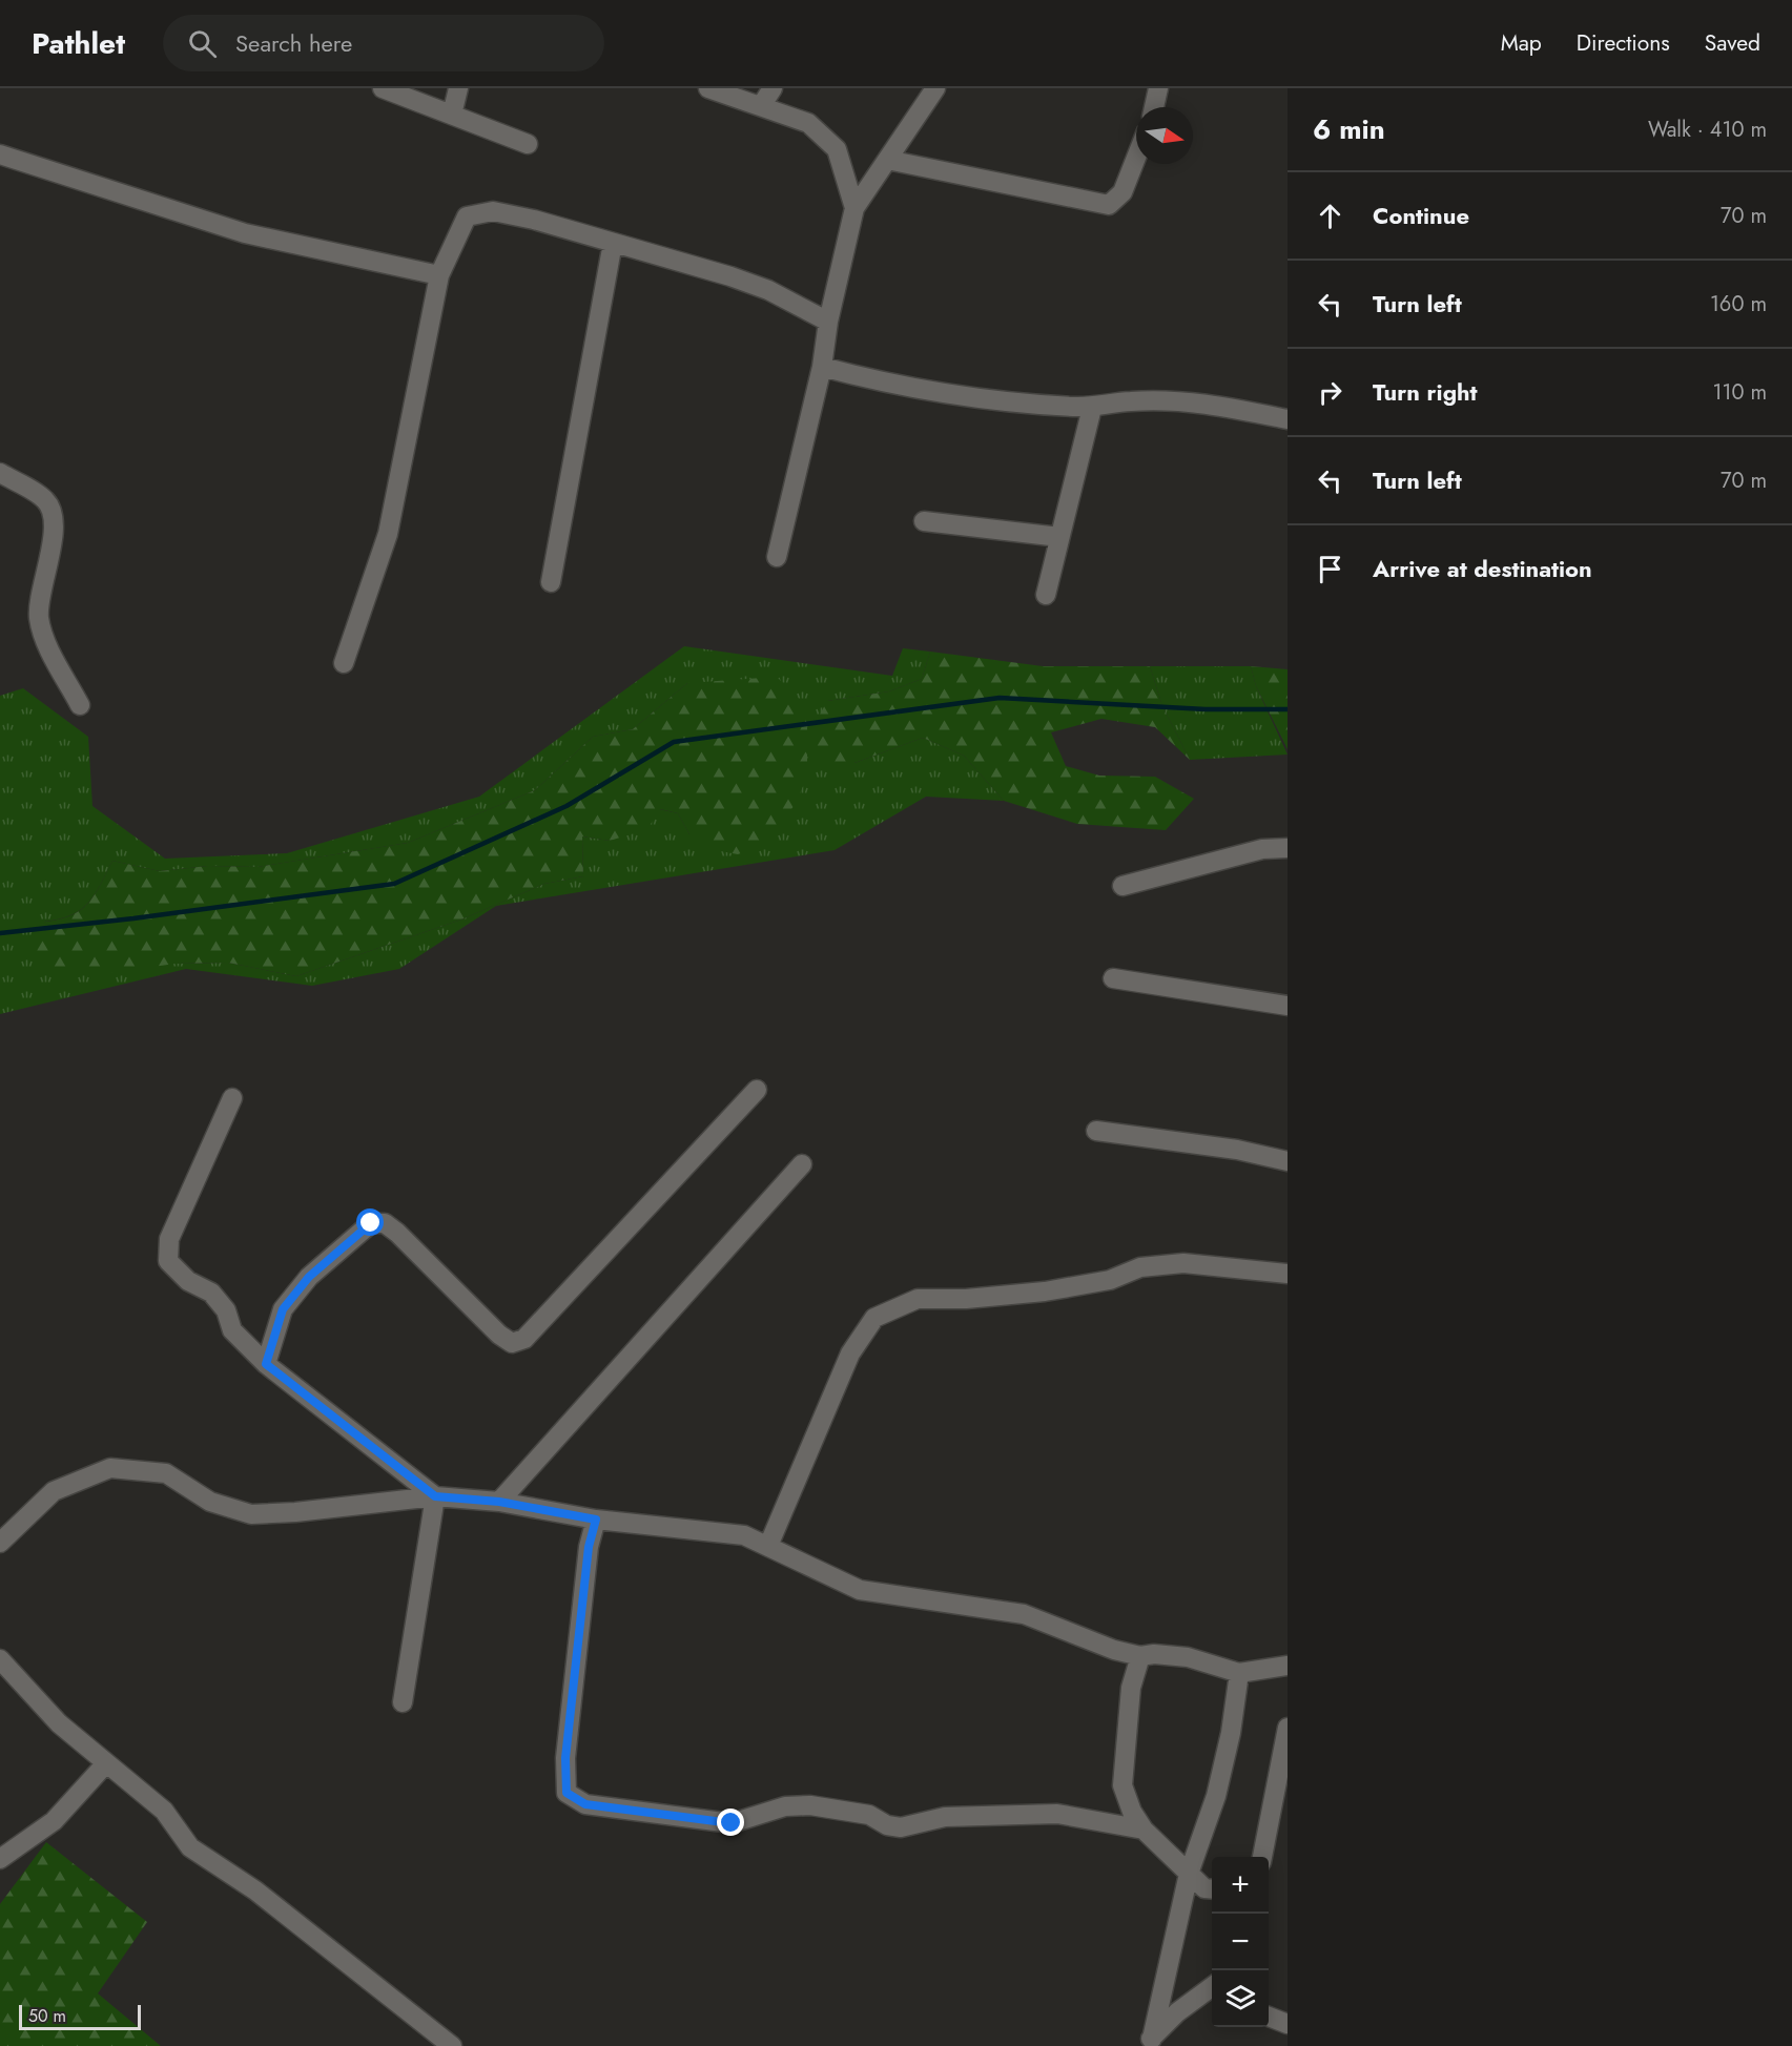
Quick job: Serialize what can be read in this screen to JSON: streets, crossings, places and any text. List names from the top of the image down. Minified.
{"scale_bar":"50 m","north":"right","page":{"header":"Pathlet","search":"Search here","nav":["Map","Directions","Saved"],"heading":["6 min","Walk · 410 m"],"list":[["Continue","70 m"],["Turn left","160 m"],["Turn right","110 m"],["Turn left","70 m"],"Arrive at destination"],"map_buttons":["+","−"],"scale":"50 m"}}
